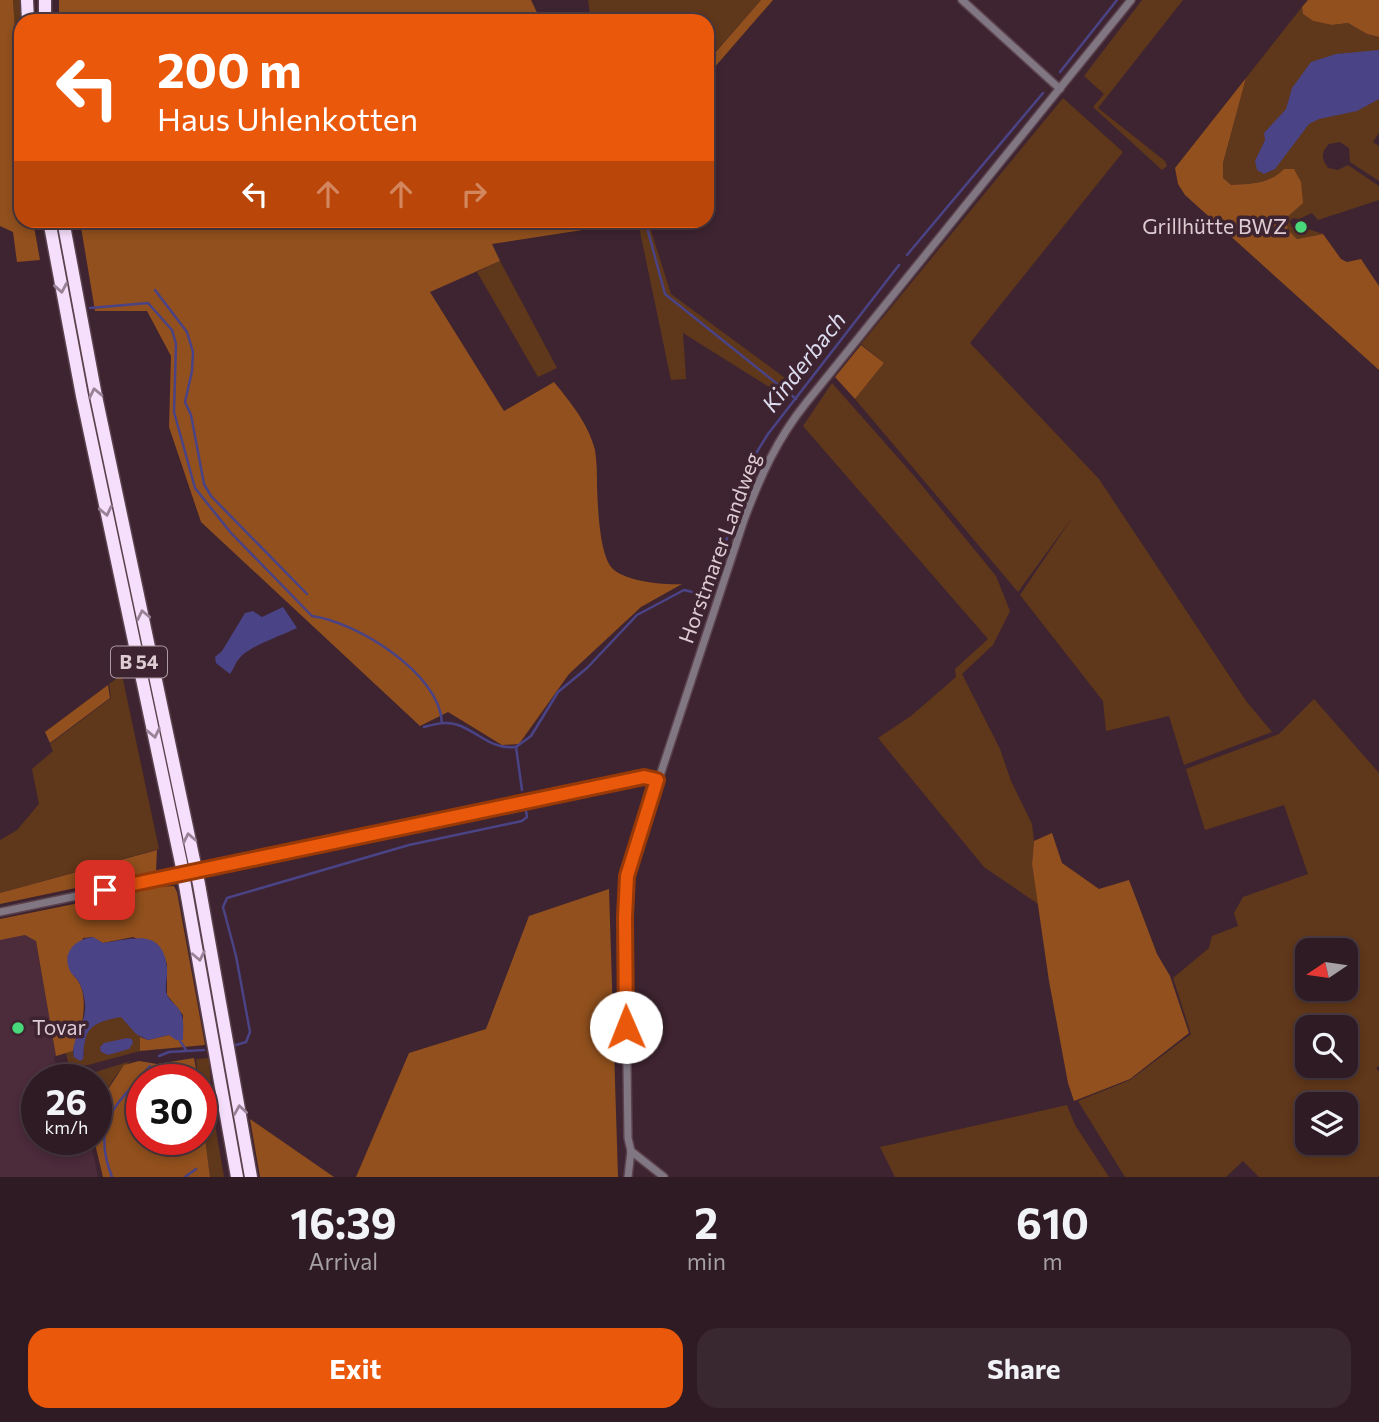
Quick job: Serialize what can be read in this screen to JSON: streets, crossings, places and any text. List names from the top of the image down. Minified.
{"streets":{"highway":["B 54"],"street":["Horstmarer Landweg"]},"water":["Kinderbach"],"places":["Grillhütte BWZ","Tovar"],"north":"left","page":{"turn":["200 m","Haus Uhlenkotten"],"speed":"26 km/h","limit":"30","eta":["16:39","Arrival","2","min","610","m"],"buttons":["Exit","Share"]}}
